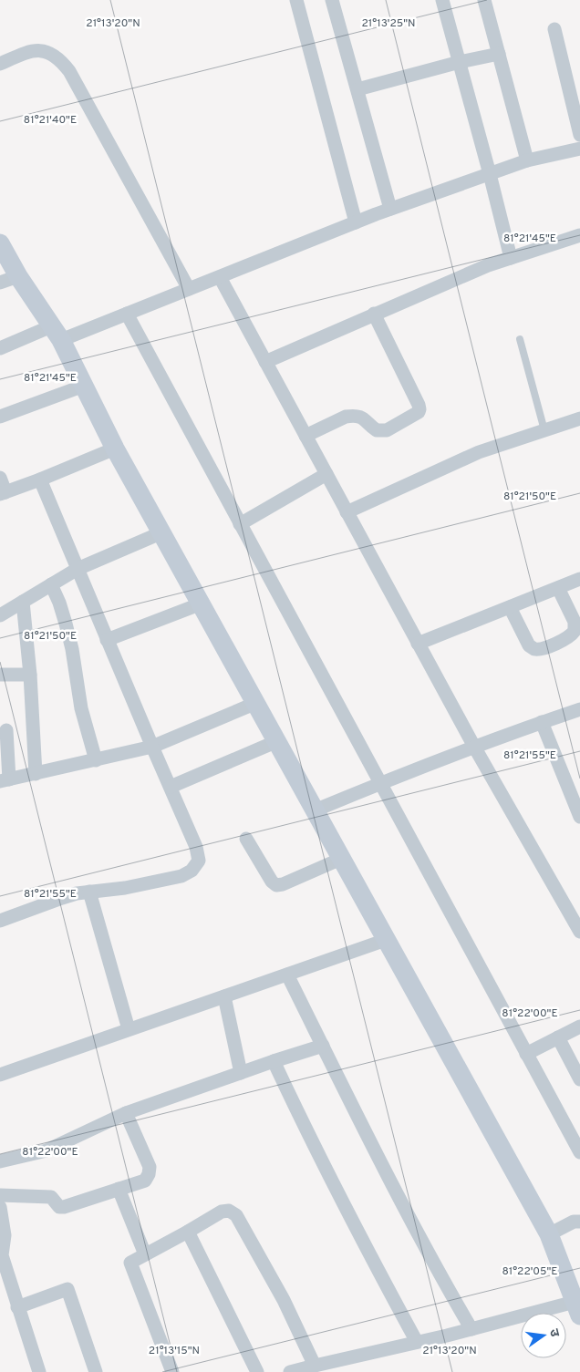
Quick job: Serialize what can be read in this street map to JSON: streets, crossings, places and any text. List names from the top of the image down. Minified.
{"north":"right","coordinates":["21°13'20\"N","21°13'25\"N","81°21'40\"E","81°21'45\"E","81°21'50\"E","81°21'55\"E","81°22'00\"E","81°22'05\"E","21°13'15\"N"]}
